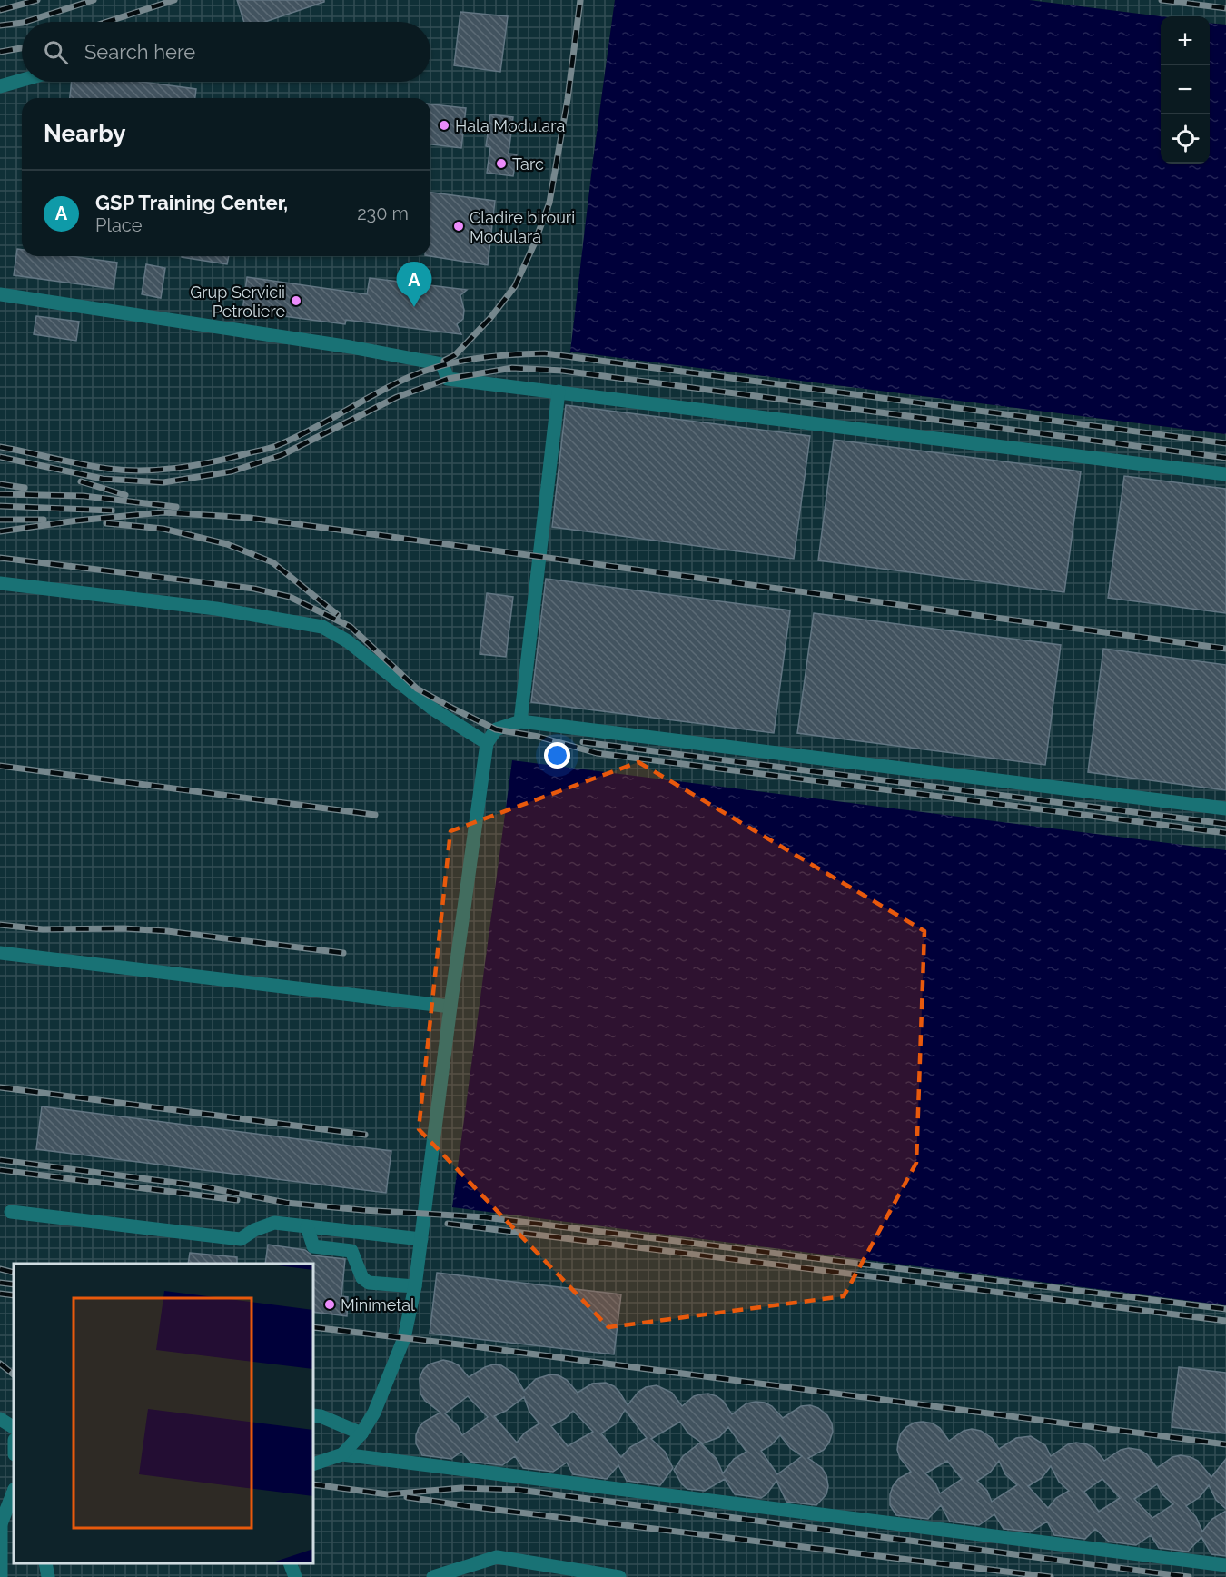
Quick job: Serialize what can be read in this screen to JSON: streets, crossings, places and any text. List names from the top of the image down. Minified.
{"places":["Hala Modulara","Tarc","Cladire birouri Modulara","Grup Servicii Petroliere","Minimetal"],"page":{"map_buttons":["+","−"],"search":"Search here","heading":"Nearby","list":[{"mark":"A","name":"GSP Training Center,","note":"Place","value":"230 m"}],"pins":"A"}}
